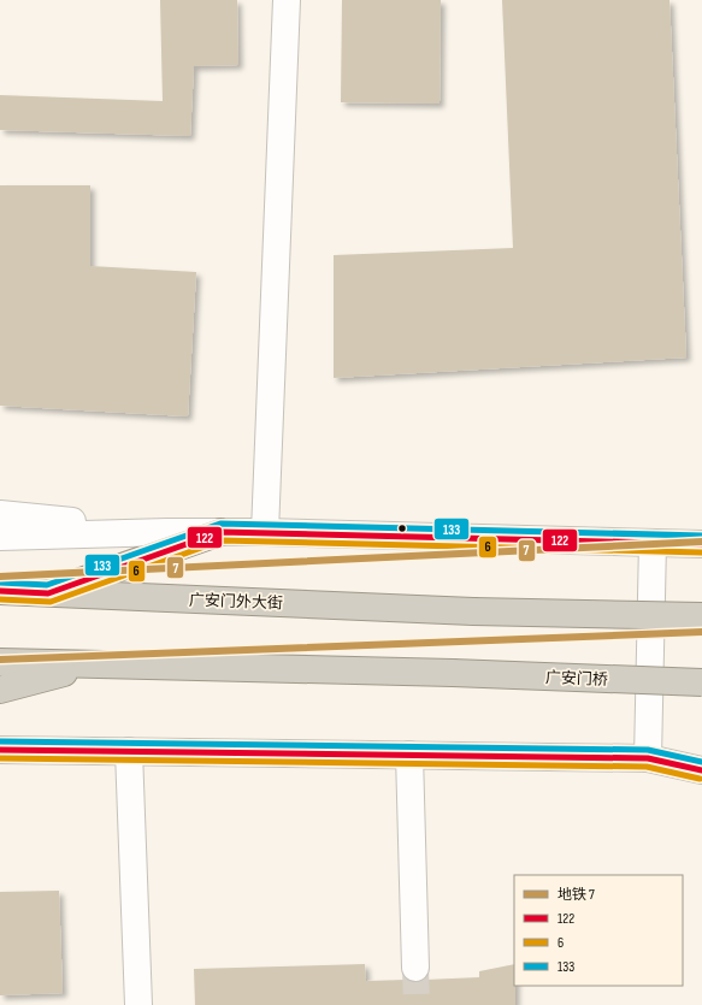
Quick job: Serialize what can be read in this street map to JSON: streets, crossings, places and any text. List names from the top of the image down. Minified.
{"streets":{"highway":["广安门外大街","广安门桥"]},"lines":["transit line 133","transit line 122","transit line 6","metro line 7"],"legend":["地铁 7","122","6","133"]}
